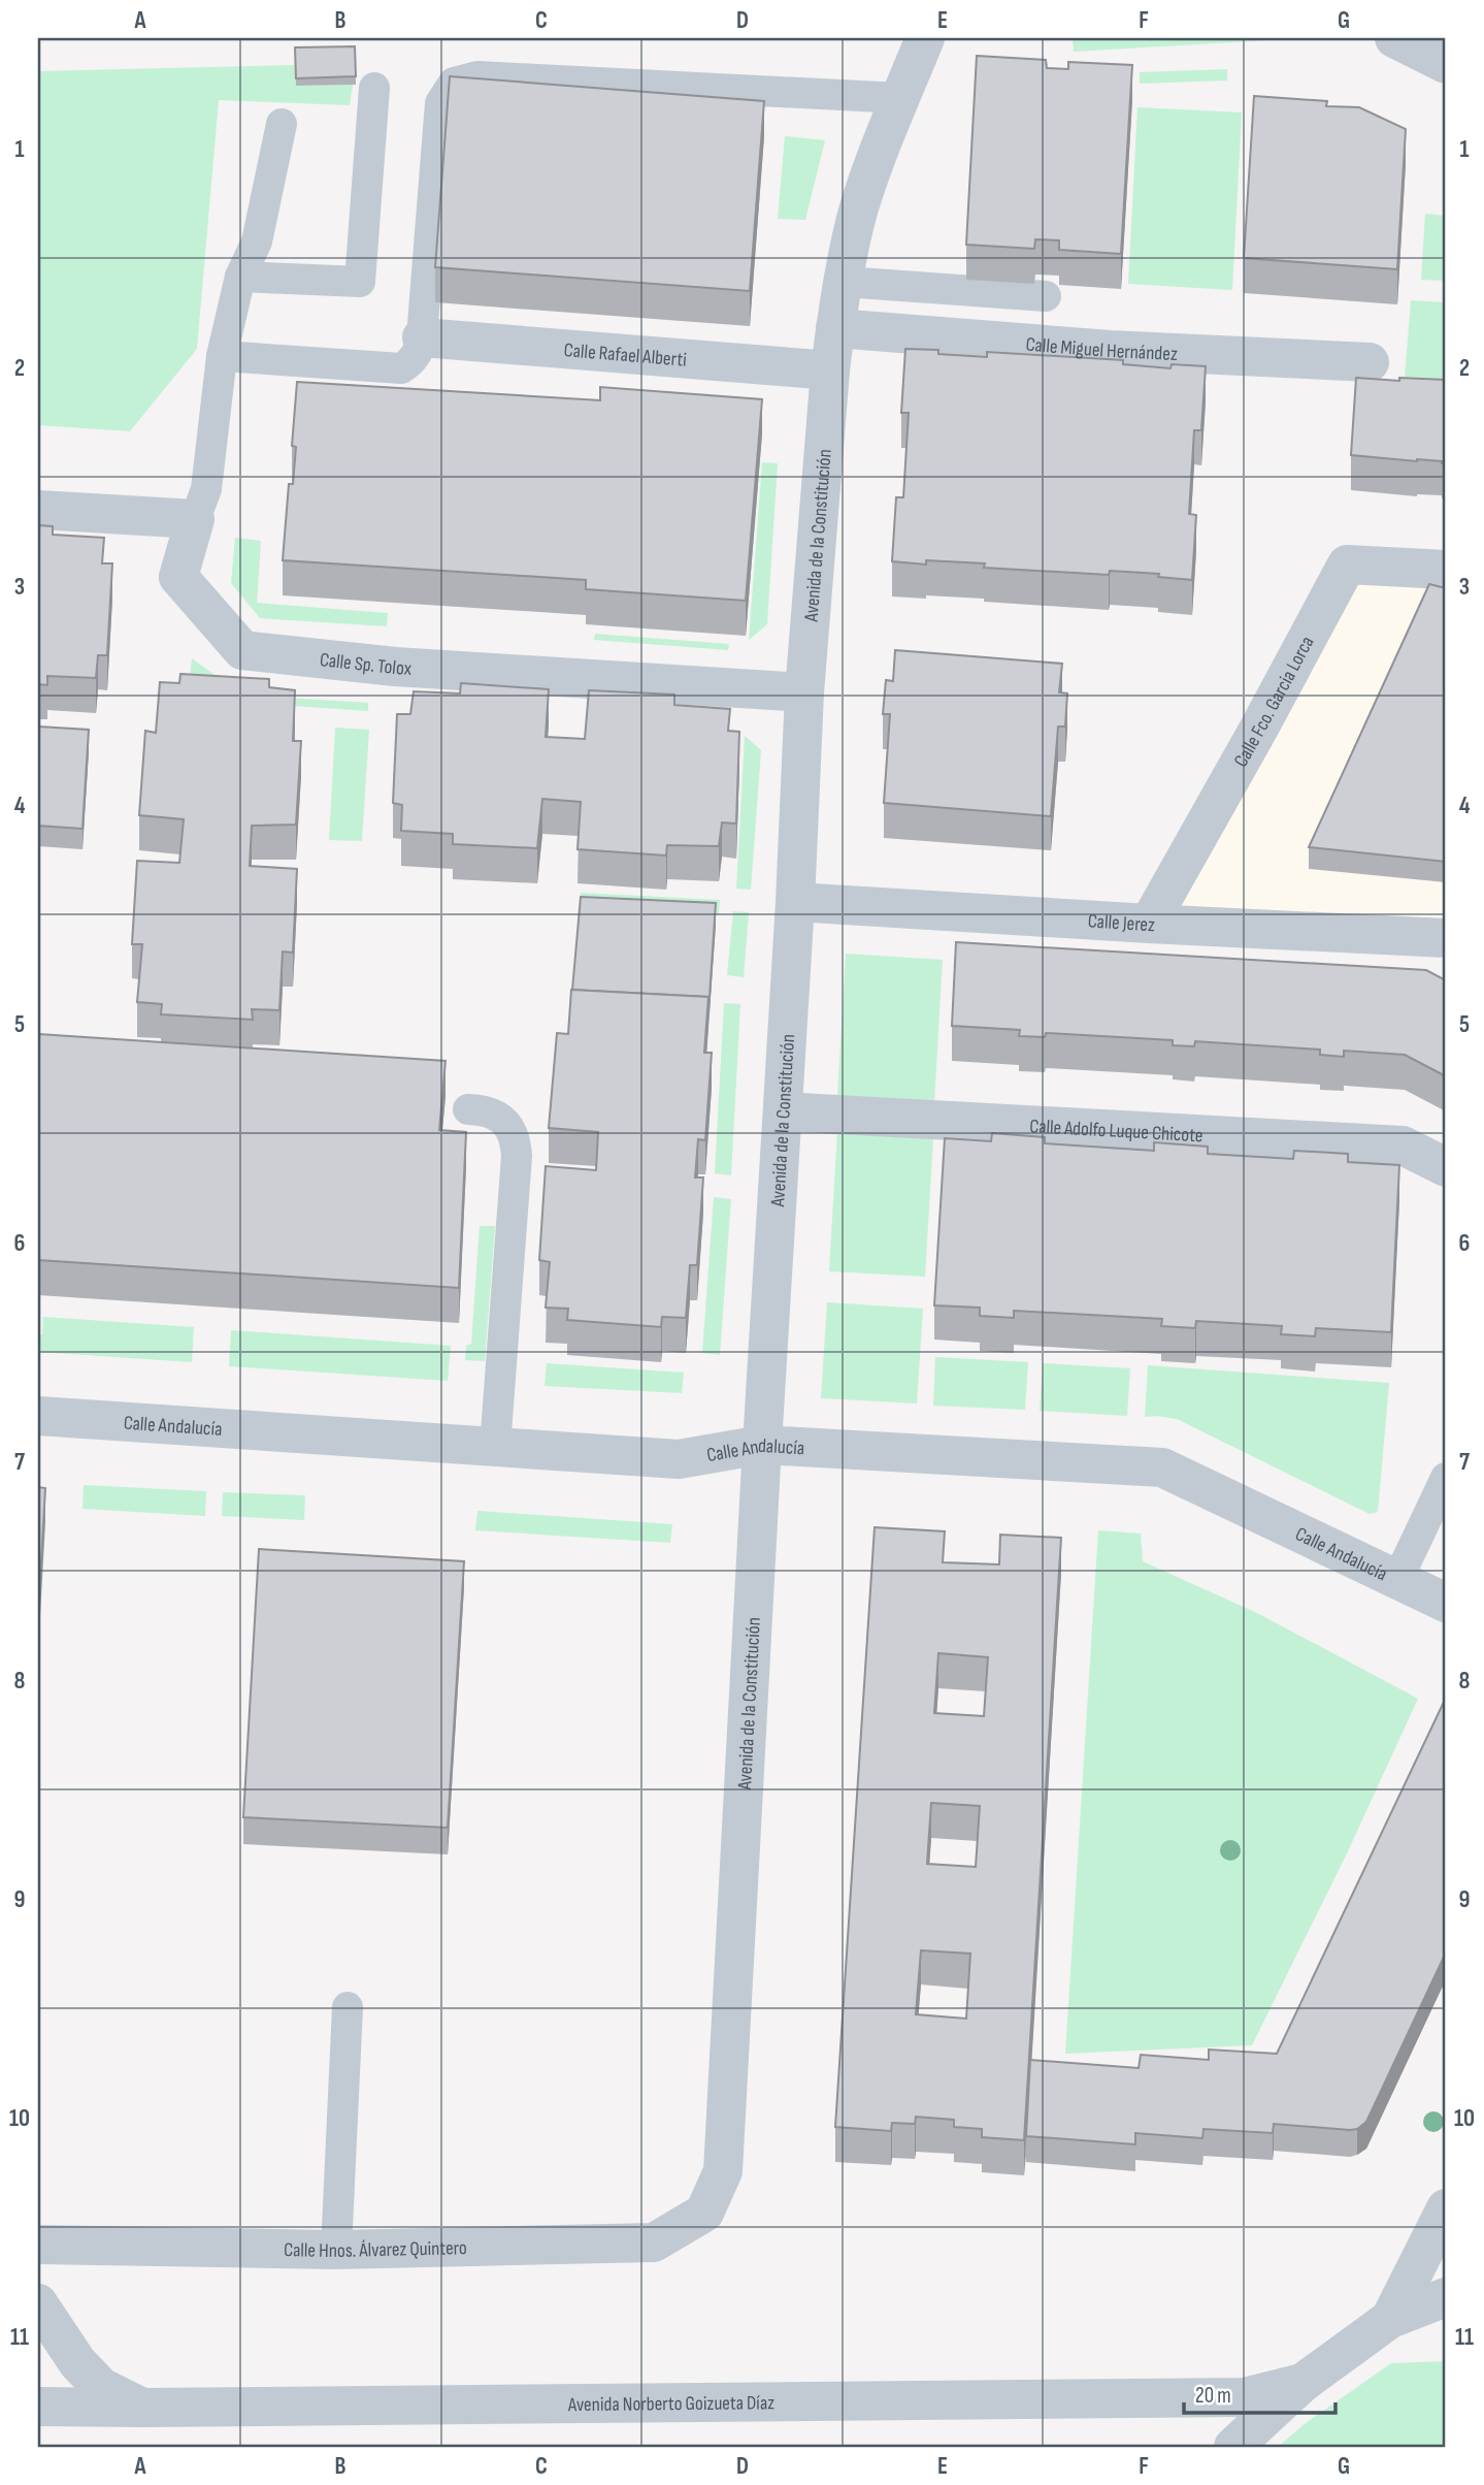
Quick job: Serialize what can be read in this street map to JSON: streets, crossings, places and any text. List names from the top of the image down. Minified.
{"streets":{"street":["Calle Miguel Hernández","Calle Rafael Alberti","Avenida de la Constitución","Calle Sp. Tolox","Calle Fco. Garcia Lorca","Calle Jerez","Calle Adolfo Luque Chicote","Calle Andalucía","Calle Hnos. Álvarez Quintero","Avenida Norberto Goizueta Díaz"]},"crossings":[["Calle Miguel Hernández","Avenida de la Constitución"],["Calle Rafael Alberti","Avenida de la Constitución"],["Avenida de la Constitución","Calle Sp. Tolox"],["Avenida de la Constitución","Calle Jerez"],["Avenida de la Constitución","Calle Adolfo Luque Chicote"],["Avenida de la Constitución","Calle Andalucía"],["Avenida de la Constitución","Calle Hnos. Álvarez Quintero"],["Calle Fco. Garcia Lorca","Calle Jerez"]],"scale_bar":"20 m","grid":{"columns":["A","B","C","D","E","F","G"],"rows":["1","2","3","4","5","6","7","8","9","10","11"]}}
